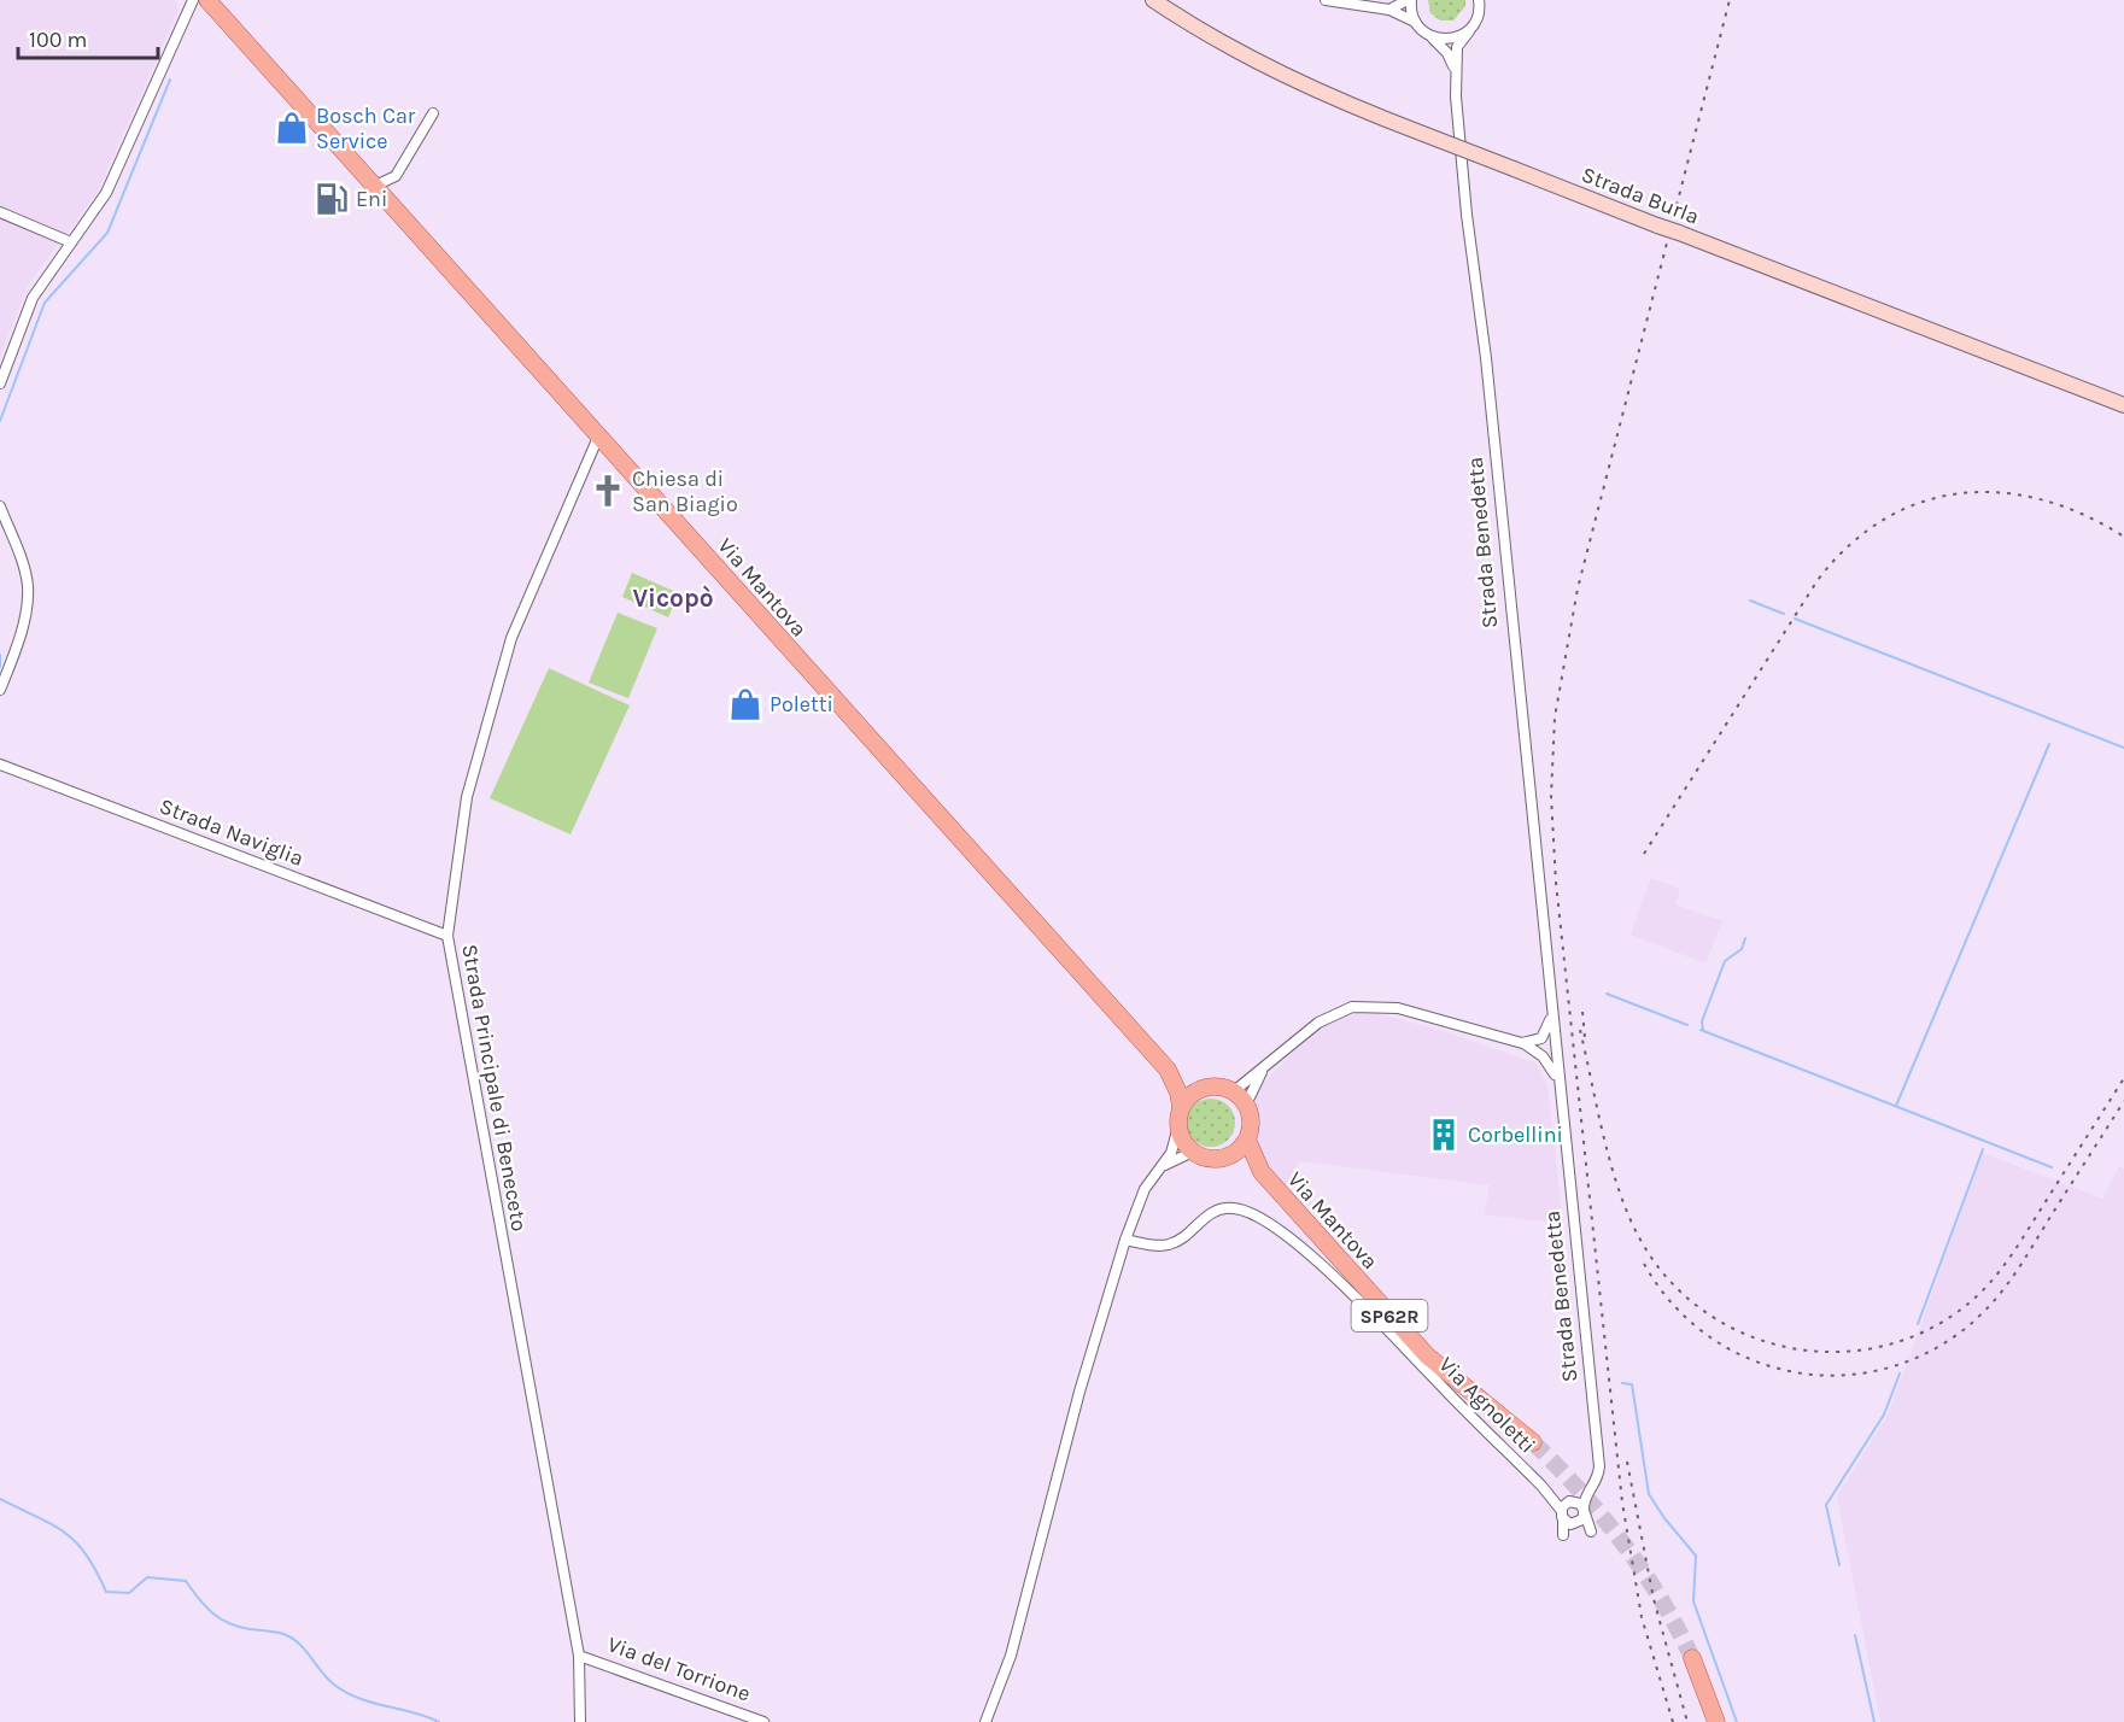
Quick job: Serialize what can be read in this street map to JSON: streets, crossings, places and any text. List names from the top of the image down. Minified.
{"streets":{"main road":["Strada Burla","Via Mantova","SP62R"],"street":["Strada Benedetta","Strada Naviglia","Strada Principale di Beneceto","Via Agnoletti","Via del Torrione"]},"crossings":[["Strada Benedetta","Via Mantova"],["Strada Benedetta","Via Agnoletti"],["Via Mantova","Strada Principale di Beneceto"],["Strada Naviglia","Strada Principale di Beneceto"],["Strada Principale di Beneceto","Via del Torrione"]],"districts":["Vicopò"],"places":{"shop":["Bosch Car Service","Poletti"],"fuel station":["Eni"],"church":["Chiesa di San Biagio"],"building":["Corbellini"]},"scale_bar":"100 m"}
